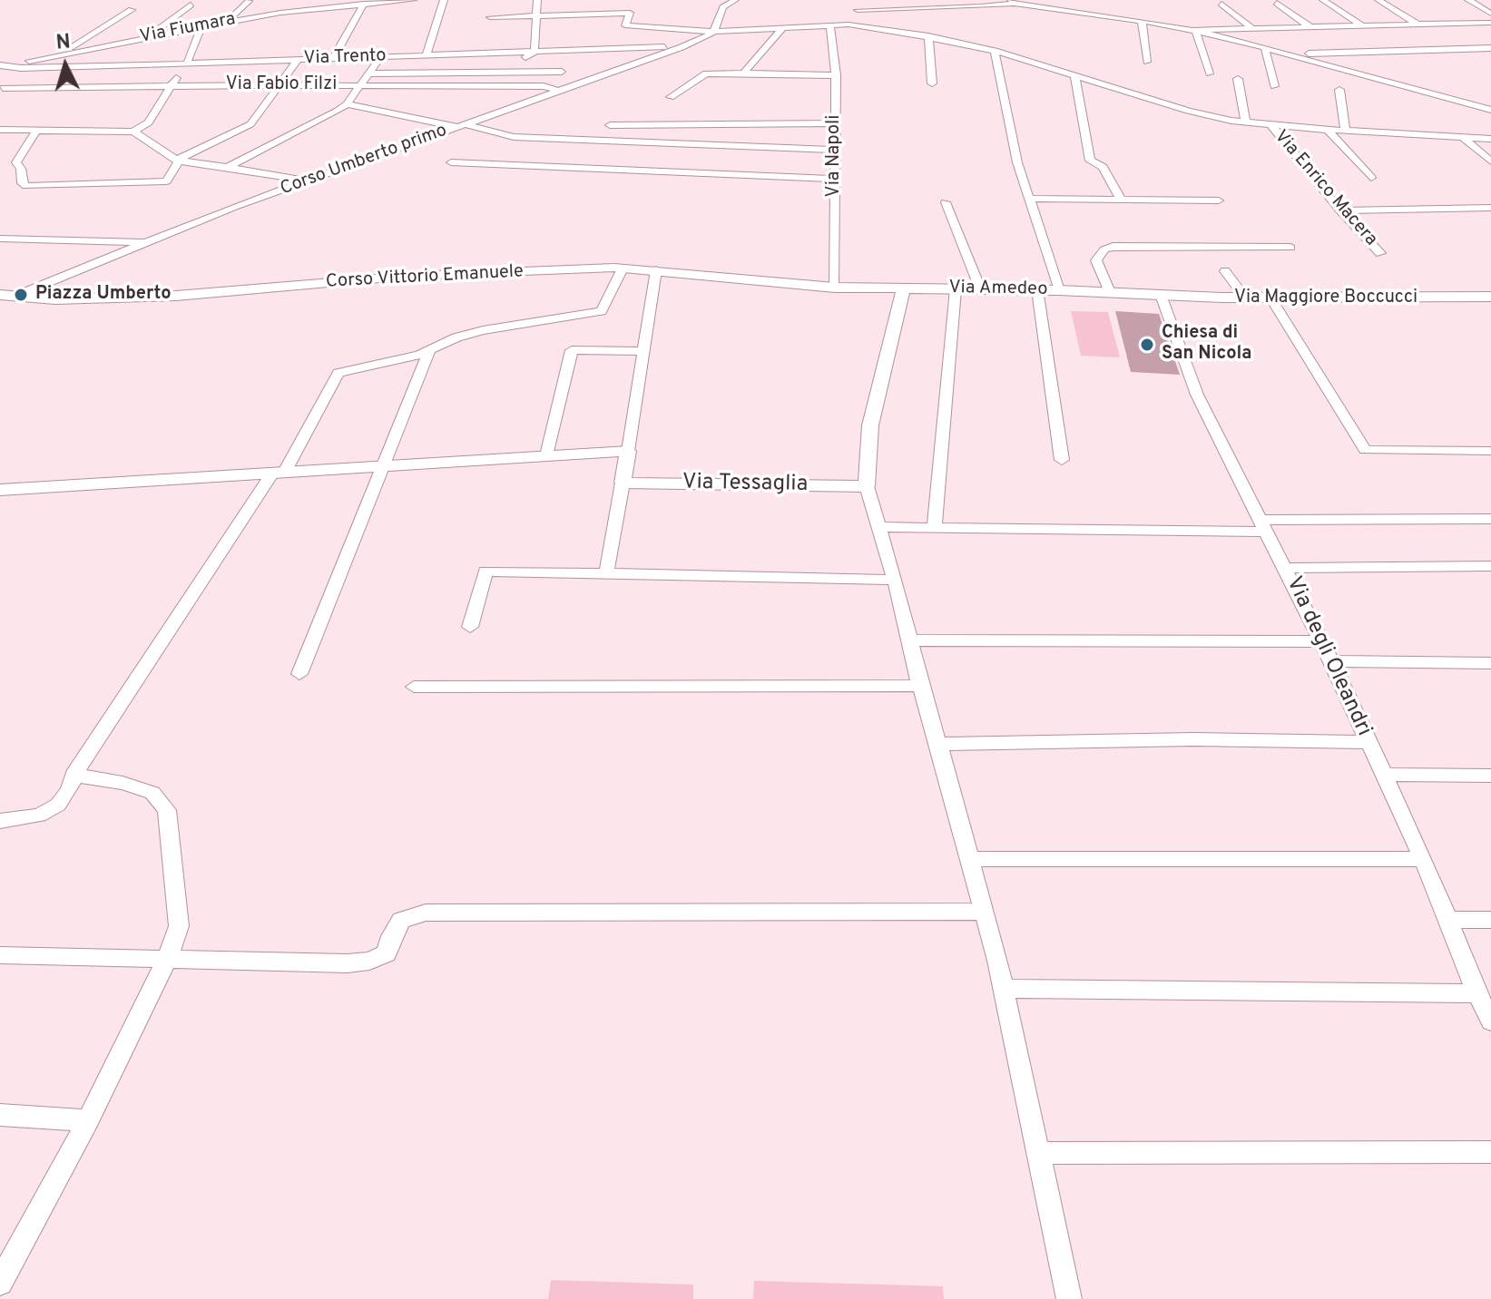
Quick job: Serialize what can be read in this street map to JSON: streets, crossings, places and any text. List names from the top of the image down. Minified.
{"streets":{"street":["Via Fiumara","Via Trento","Via Fabio Filzi","Via Napoli","Corso Umberto primo","Via Enrico Macera","Corso Vittorio Emanuele","Via Amedeo","Via Maggiore Boccucci","Via Tessaglia","Via degli Oleandri"]},"crossings":[["Via Fiumara","Via Trento"],["Via Trento","Corso Umberto primo"],["Via Fabio Filzi","Corso Umberto primo"],["Via Napoli","Corso Vittorio Emanuele"],["Via Napoli","Via Amedeo"],["Corso Umberto primo","Corso Vittorio Emanuele"],["Corso Vittorio Emanuele","Via Amedeo"],["Via Amedeo","Via Maggiore Boccucci"],["Via Amedeo","Via degli Oleandri"],["Via Maggiore Boccucci","Via degli Oleandri"]],"places":["Piazza Umberto","Chiesa di San Nicola"],"north":"top"}
